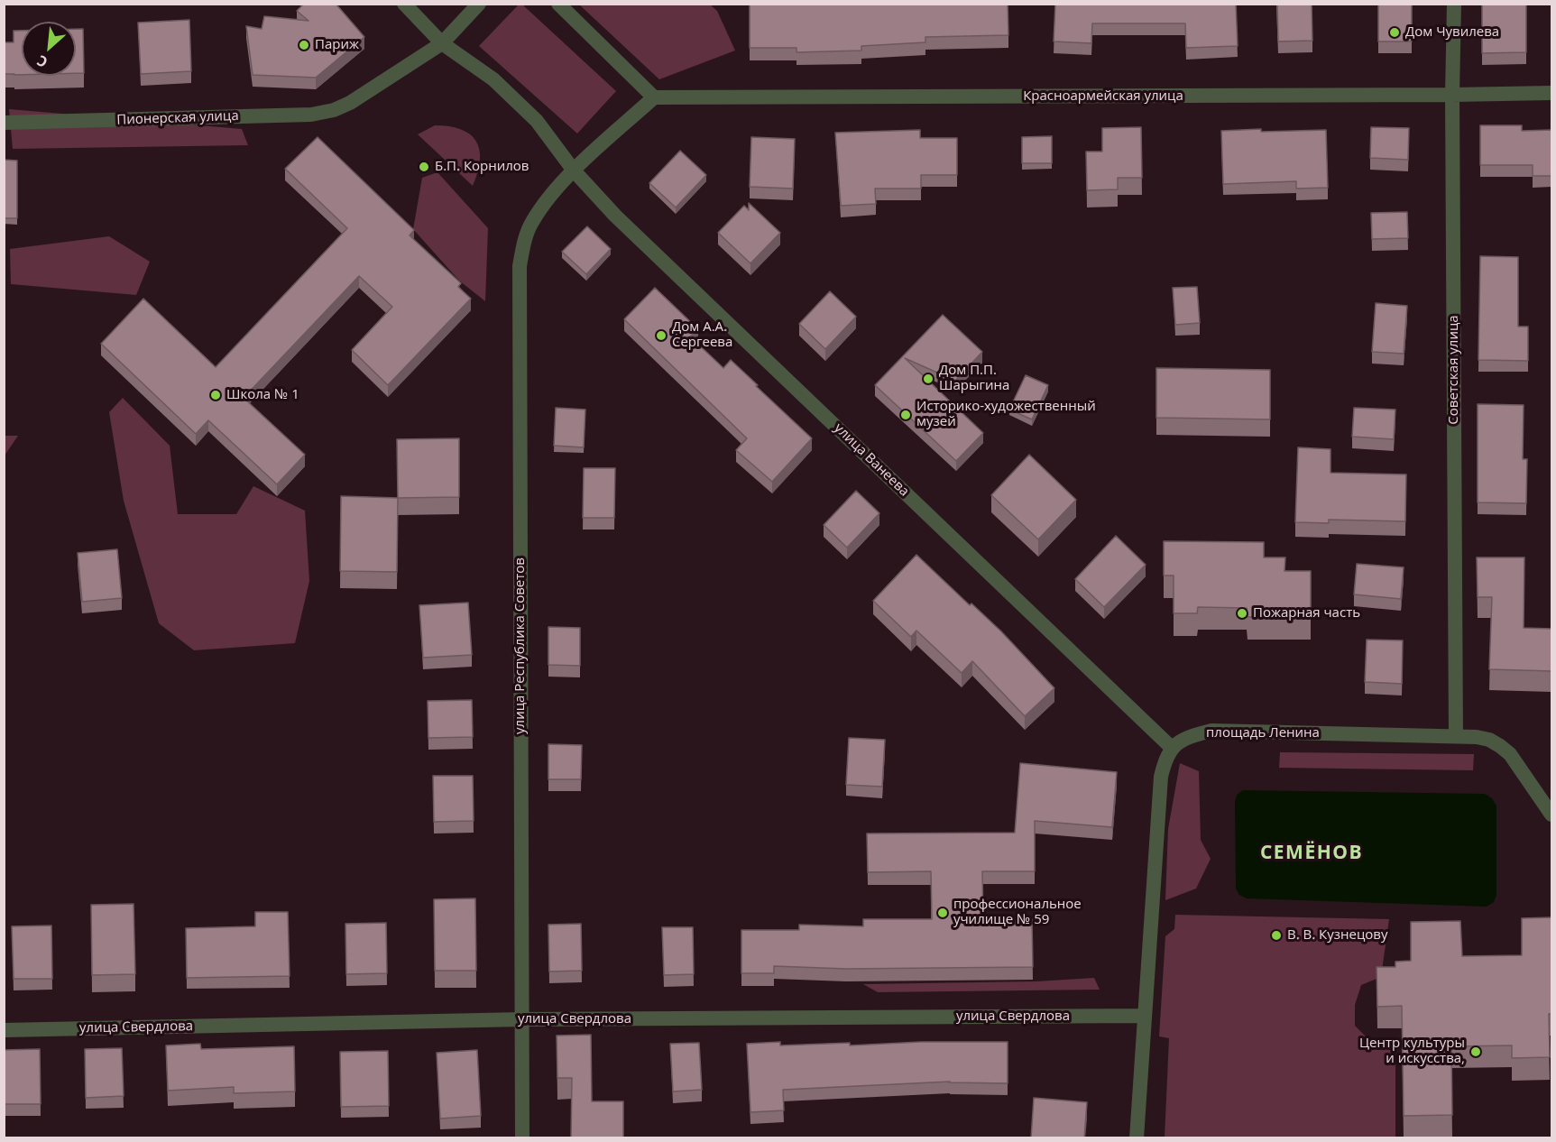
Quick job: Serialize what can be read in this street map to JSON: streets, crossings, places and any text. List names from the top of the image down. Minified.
{"streets":{"street":["Красноармейская улица","Пионерская улица","Советская улица","улица Ванеева","улица Республика Советов","площадь Ленина","улица Свердлова"]},"crossings":[["Красноармейская улица","Советская улица"],["Красноармейская улица","улица Республика Советов"],["Пионерская улица","улица Ванеева"],["Советская улица","площадь Ленина"],["улица Ванеева","улица Республика Советов"],["улица Ванеева","площадь Ленина"],["улица Республика Советов","улица Свердлова"]],"districts":["СЕМЁНОВ"],"places":["Дом Чувилева","Париж","Б.П. Корнилов","Дом А.А. Сергеева","Дом П.П. Шарыгина","Школа № 1","Историко-художественный музей","Пожарная часть","профессиональное училище № 59","В. В. Кузнецову","Центр культуры и искусства,"],"north":"bottom left"}
